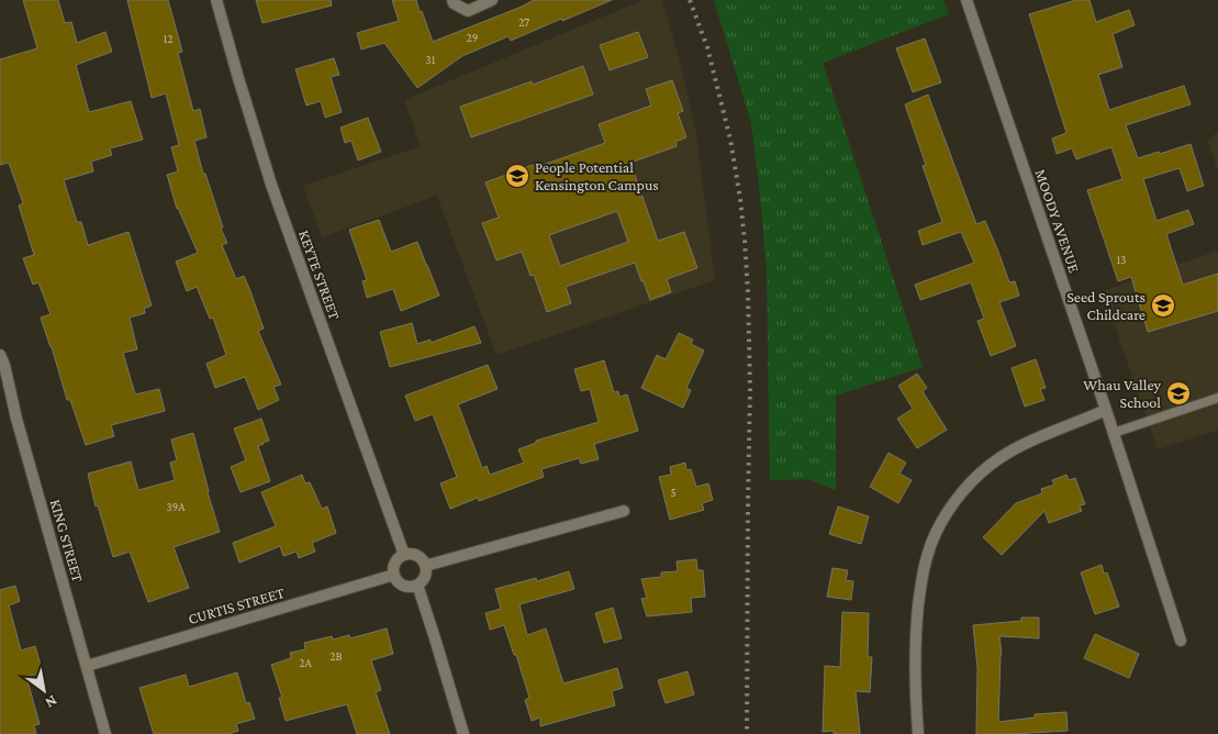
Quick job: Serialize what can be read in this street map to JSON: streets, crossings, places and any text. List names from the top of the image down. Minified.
{"streets":{"street":["MOODY AVENUE","KEYTE STREET","KING STREET","CURTIS STREET"]},"crossings":[["KEYTE STREET","CURTIS STREET"],["KING STREET","CURTIS STREET"]],"places":{"school or university":["People Potential Kensington Campus","Seed Sprouts Childcare","Whau Valley School"]},"house_numbers":["27","29","12","31","13","5","39A","2B","2A"],"north":"bottom right"}
